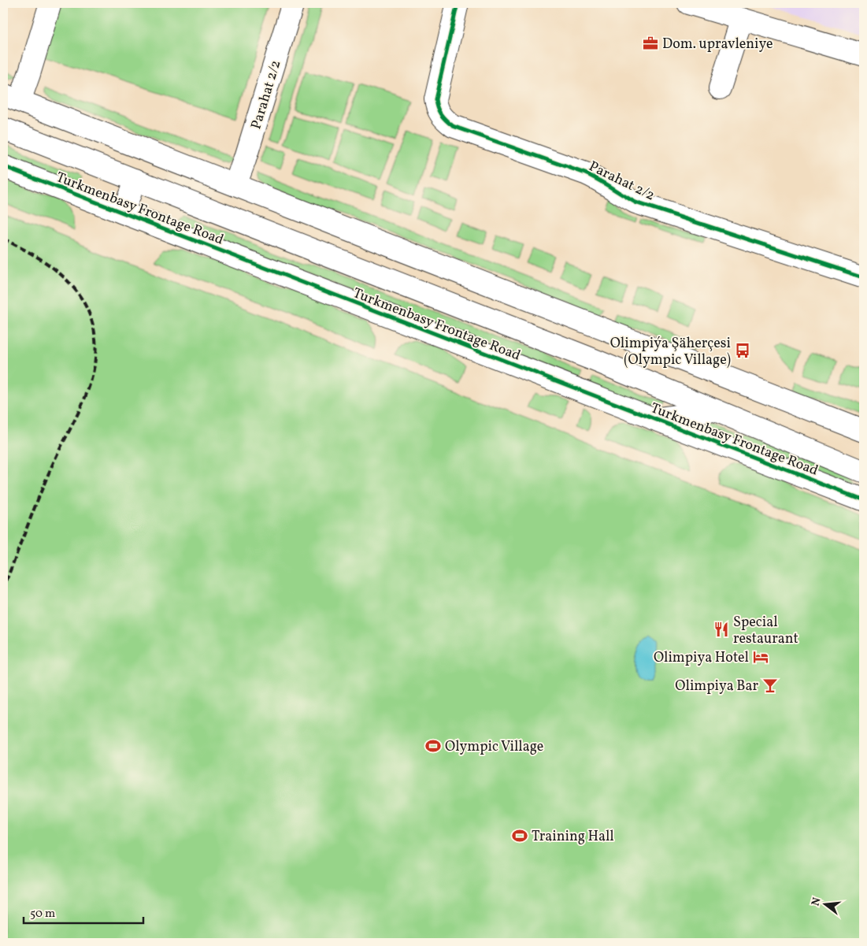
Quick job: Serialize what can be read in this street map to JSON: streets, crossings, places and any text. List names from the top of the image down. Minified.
{"streets":{"street":["Parahat 2/2","Turkmenbasy Frontage Road"]},"places":{"office":["Dom. upravleniye"],"bus stop":["Olimpiýa Şäherçesi (Olympic Village)"],"restaurant":["Special restaurant"],"hotel":["Olimpiya Hotel"],"bar":["Olimpiya Bar"],"sports":["Olympic Village","Training Hall"]},"scale_bar":"50 m","north":"left"}
